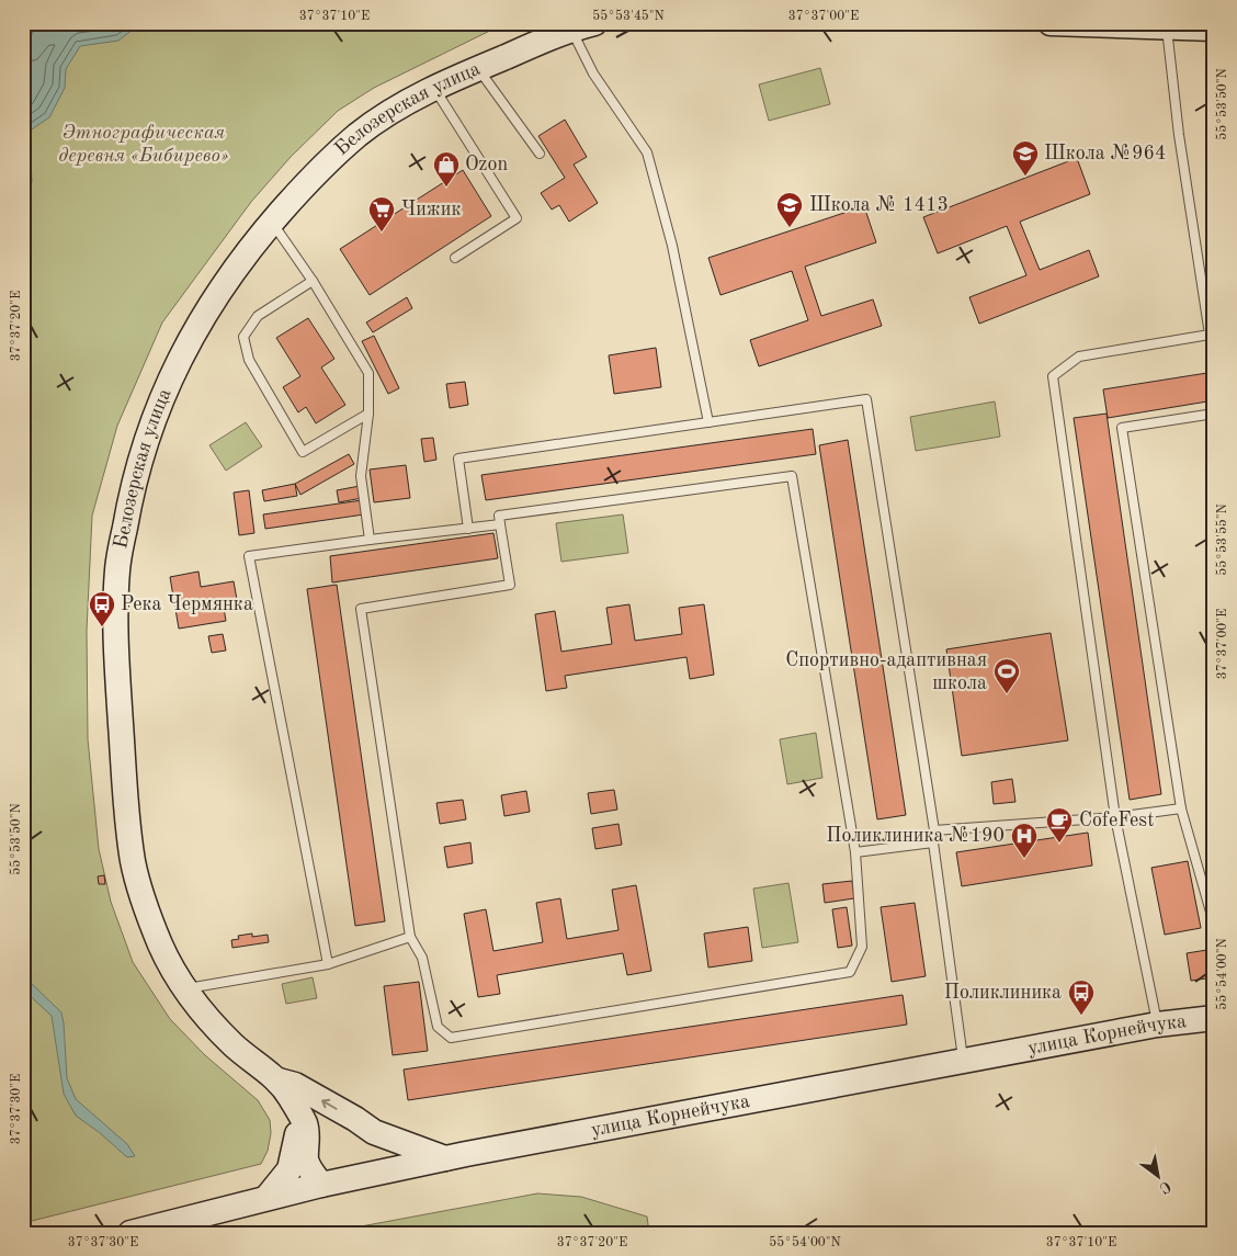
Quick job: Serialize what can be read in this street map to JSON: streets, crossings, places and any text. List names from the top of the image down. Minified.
{"streets":{"street":["Белозерская улица","улица Корнейчука"]},"crossings":[["Белозерская улица","улица Корнейчука"]],"parks":["Этнографическая деревня «Бибирево»"],"places":{"school or university":["Школа №964","Школа № 1413"],"shop":["Ozon"],"supermarket":["Чижик"],"bus stop":["Река Чермянка","Поликлиника"],"sports":["Спортивно-адаптивная школа"],"cafe":["CofeFest"],"hospital":["Поликлиника №190"]},"north":"bottom right","coordinates":["37°37'10\"E","55°53'45\"N","37°37'00\"E","55°53'50\"N","37°37'20\"E","55°53'55\"N","55°54'00\"N","37°37'30\"E"]}
